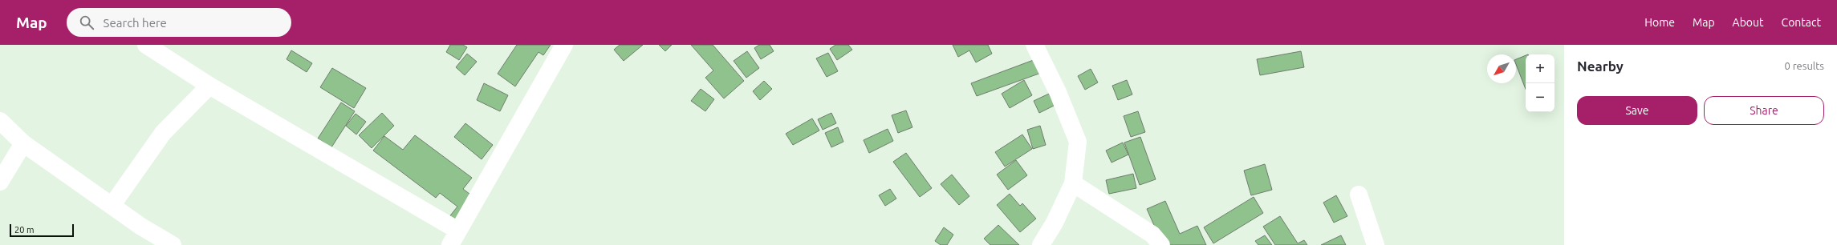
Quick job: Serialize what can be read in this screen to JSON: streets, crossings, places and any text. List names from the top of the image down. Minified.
{"scale_bar":"20 m","north":"bottom left","page":{"header":"Map","search":"Search here","nav":["Home","Map","About","Contact"],"heading":["Nearby","0 results"],"map_buttons":["+","−"],"buttons":["Save","Share"],"scale":"20 m"}}
